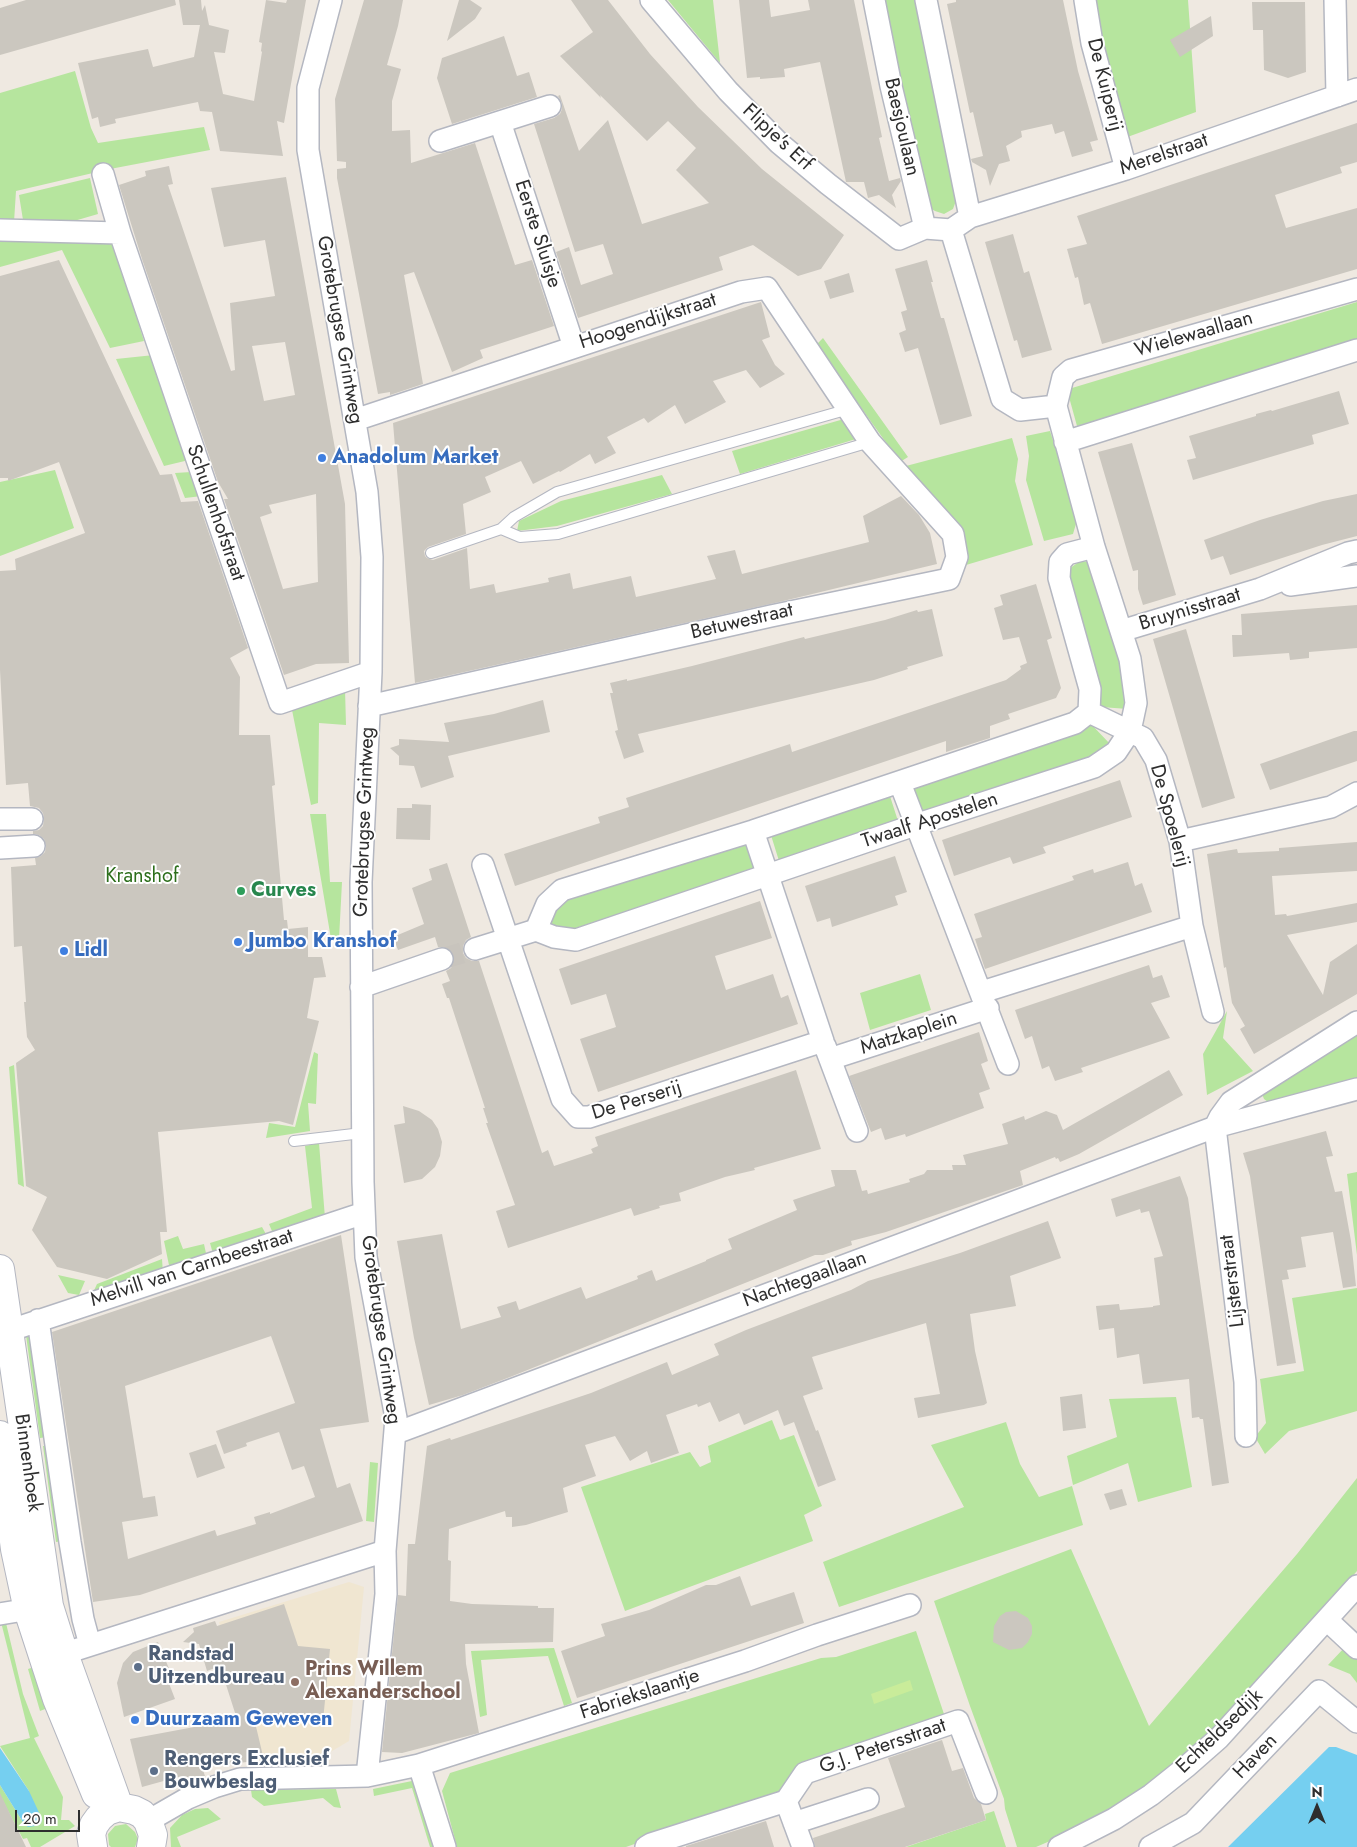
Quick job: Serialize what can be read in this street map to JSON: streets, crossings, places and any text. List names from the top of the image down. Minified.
{"streets":{"main road":["Binnenhoek"],"street":["De Kuiperij","Baesjoulaan","Flipje's Erf","Merelstraat","Eerste Sluisje","Hoogendijkstraat","Grotebrugse Grintweg","Wielewaallaan","Schullenhofstraat","Bruynisstraat","Betuwestraat","De Spoelerij","Twaalf Apostelen","Matzkaplein","De Perserij","Melvill van Carnbeestraat","Nachtegaallaan","Lijsterstraat","Fabriekslaantje","Echteldsedijk","G.J. Petersstraat","Haven"]},"crossings":[["De Kuiperij","Merelstraat"],["Baesjoulaan","Flipje's Erf"],["Eerste Sluisje","Hoogendijkstraat"],["Hoogendijkstraat","Grotebrugse Grintweg"],["Hoogendijkstraat","Betuwestraat"],["Grotebrugse Grintweg","Schullenhofstraat"],["Grotebrugse Grintweg","Betuwestraat"],["Grotebrugse Grintweg","Melvill van Carnbeestraat"],["Grotebrugse Grintweg","Nachtegaallaan"],["Wielewaallaan","Twaalf Apostelen"],["Bruynisstraat","Twaalf Apostelen"],["De Spoelerij","Twaalf Apostelen"],["Matzkaplein","De Perserij"],["Melvill van Carnbeestraat","Binnenhoek"],["Nachtegaallaan","Lijsterstraat"]],"parks":["Kranshof"],"places":["Anadolum Market","Curves","Jumbo Kranshof","Lidl","Randstad Uitzendbureau","Prins Willem Alexanderschool","Duurzaam Geweven","Rengers Exclusief Bouwbeslag"],"scale_bar":"20 m","north":"top"}
